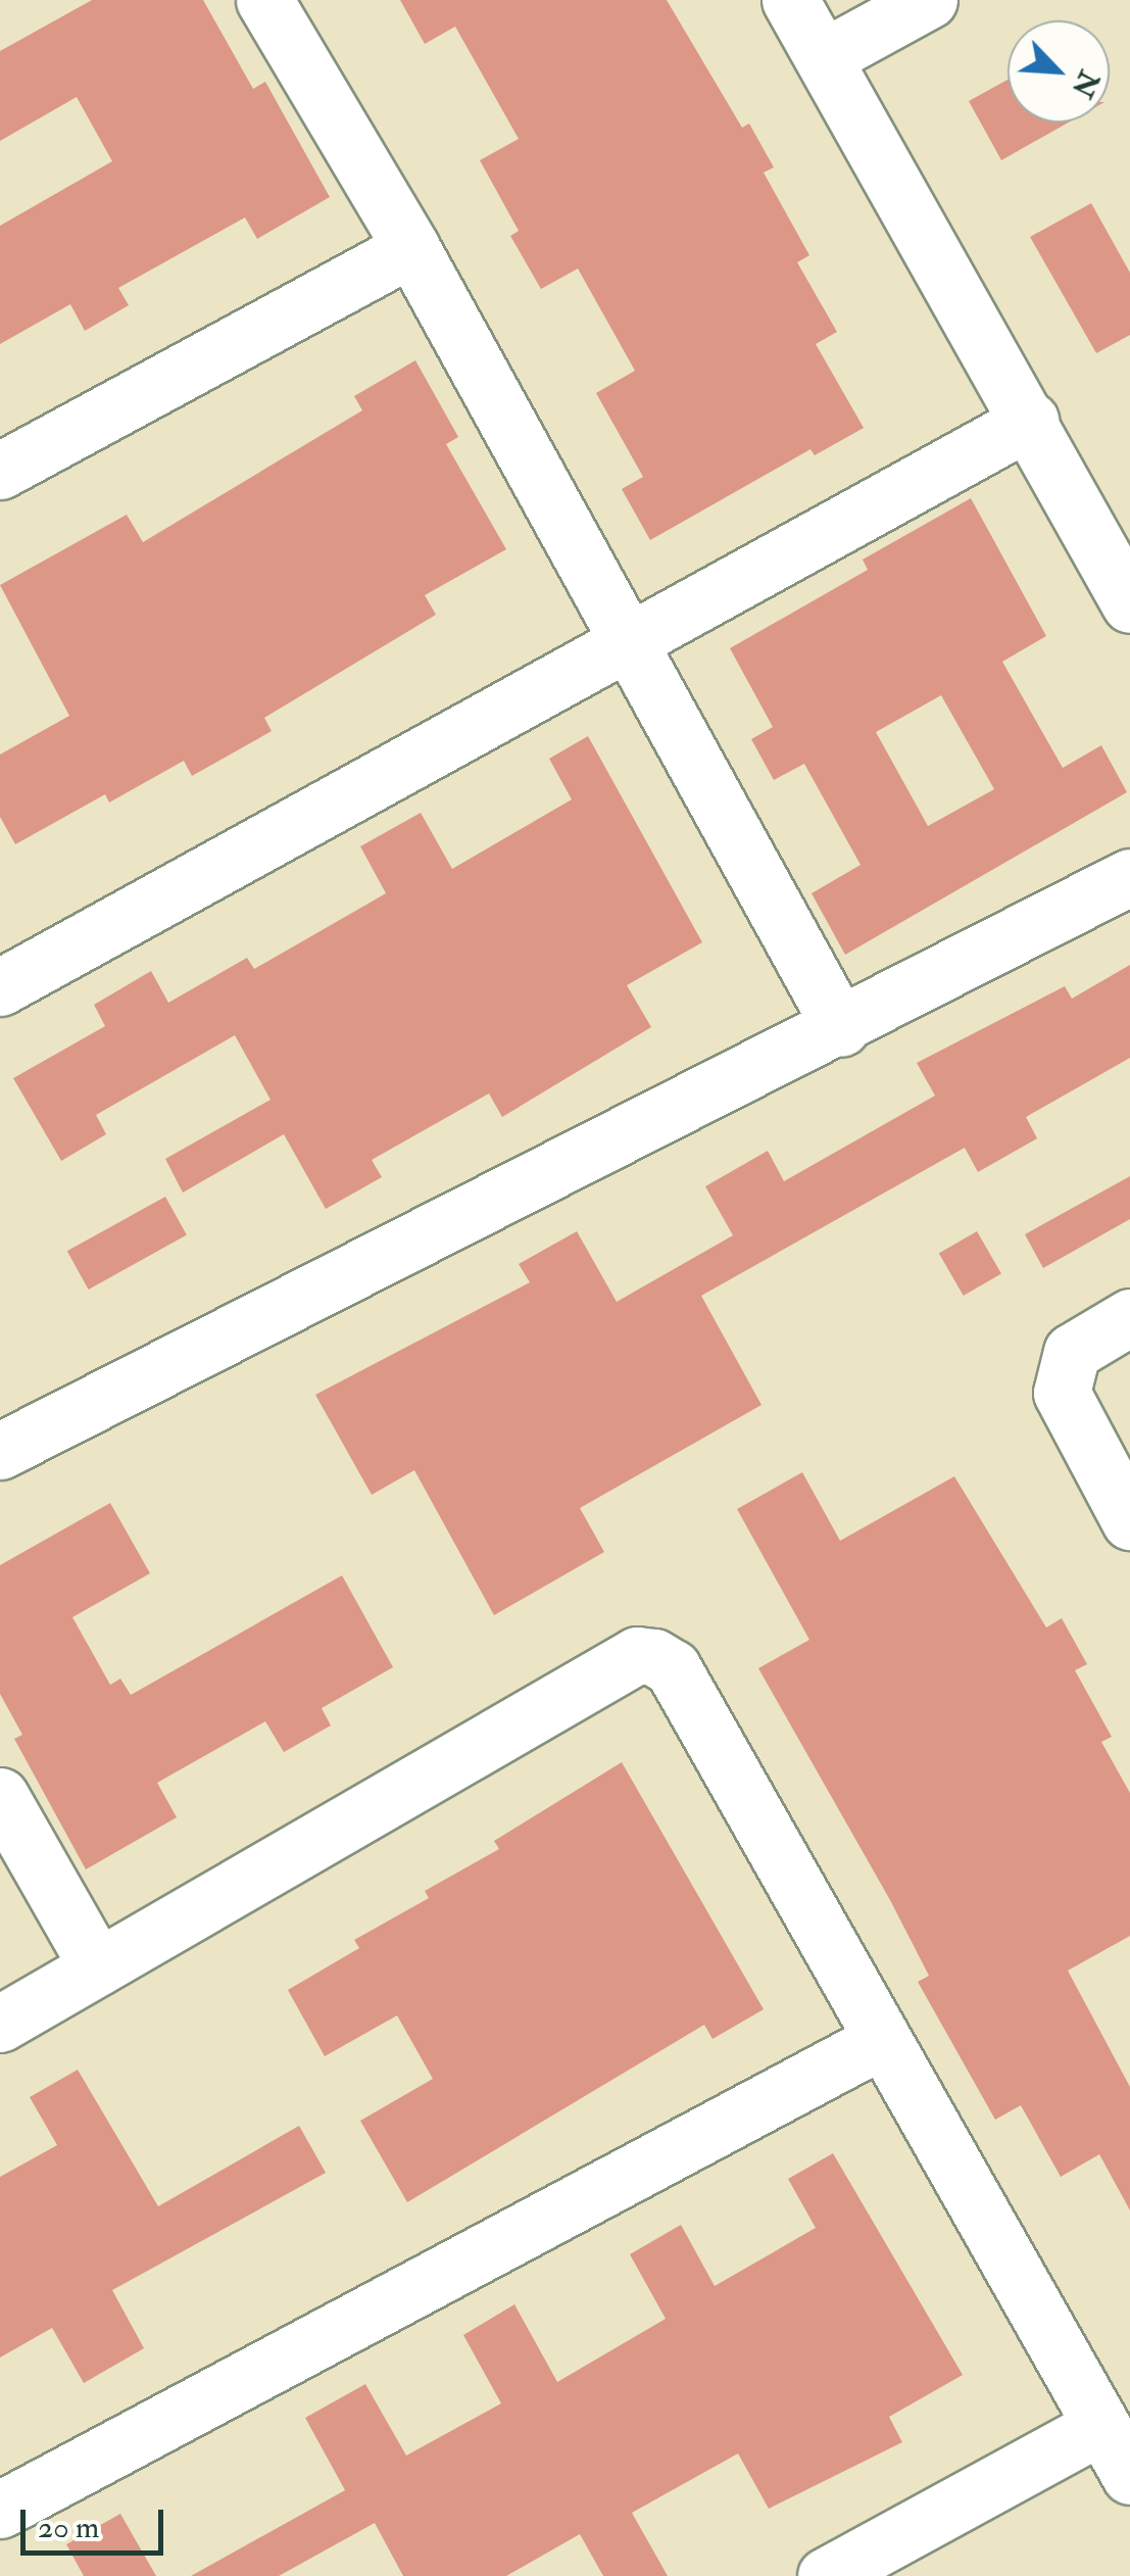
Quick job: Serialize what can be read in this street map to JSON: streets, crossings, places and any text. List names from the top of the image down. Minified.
{"scale_bar":"20 m","north":"bottom right"}
